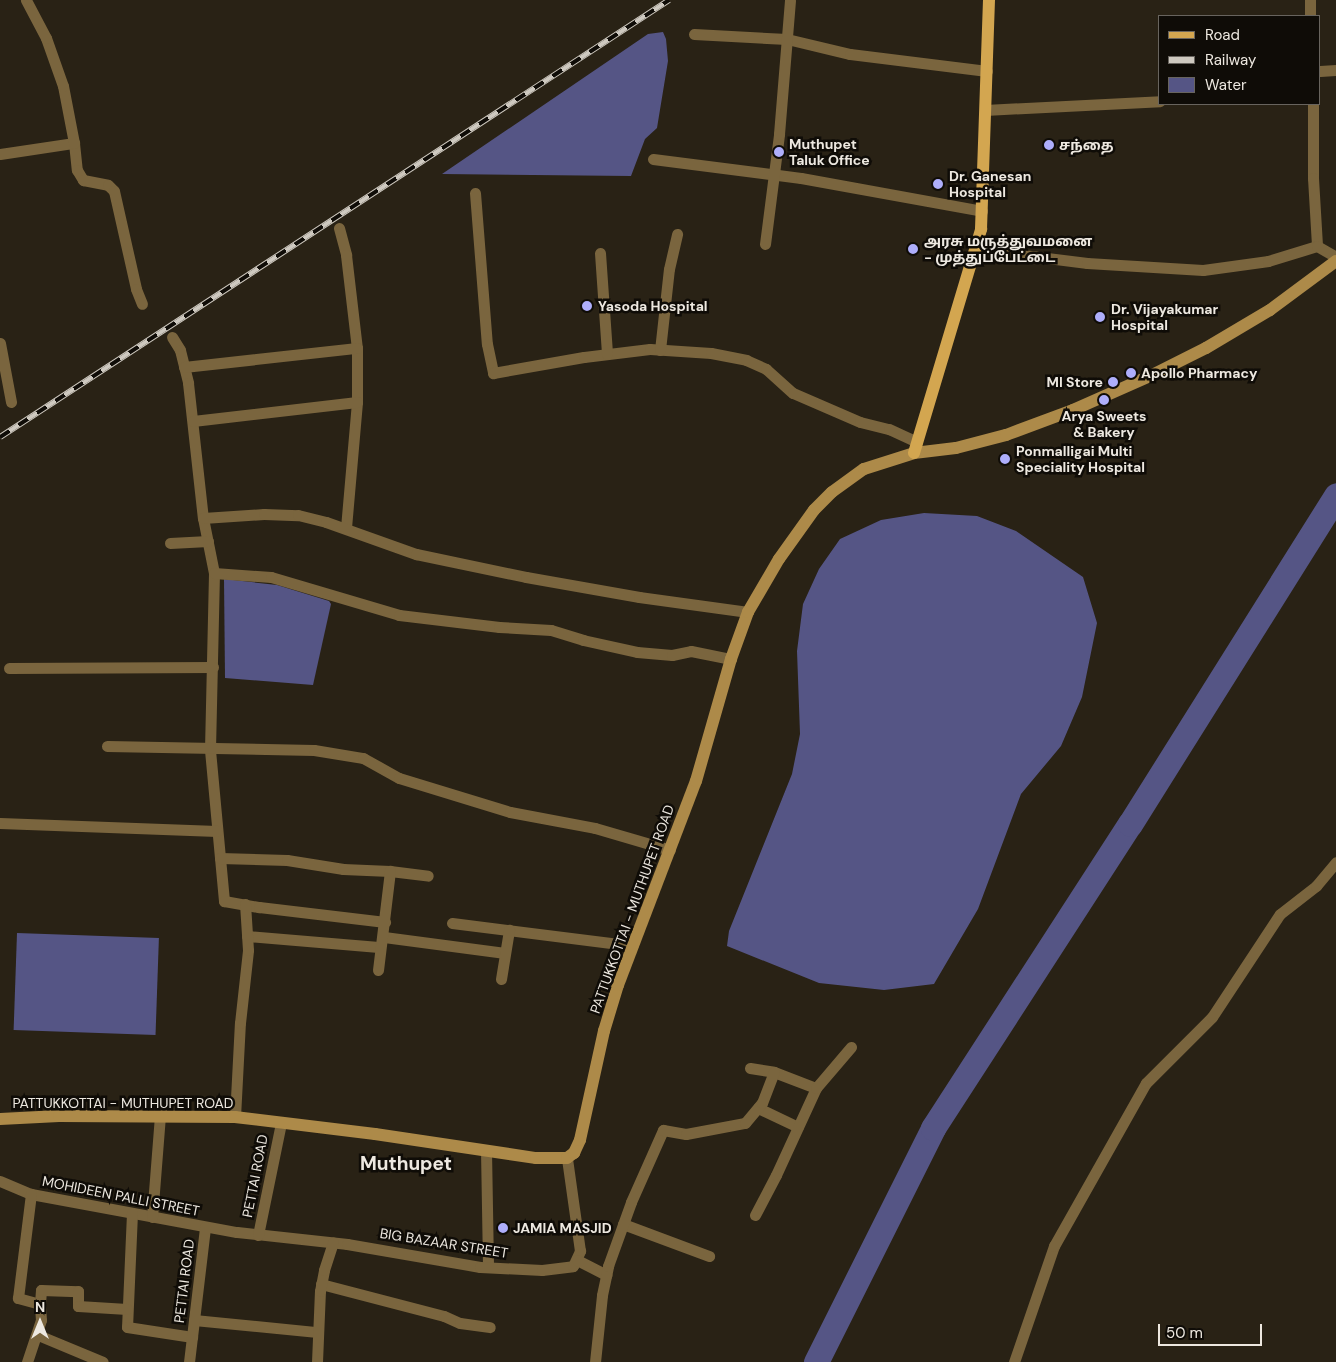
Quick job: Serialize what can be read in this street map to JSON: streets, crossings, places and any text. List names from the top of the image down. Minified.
{"streets":{"main road":["PATTUKKOTTAI - MUTHUPET ROAD"],"street":["PETTAI ROAD","MOHIDEEN PALLI STREET","BIG BAZAAR STREET"]},"crossings":[["PATTUKKOTTAI - MUTHUPET ROAD","PETTAI ROAD"],["PETTAI ROAD","MOHIDEEN PALLI STREET"],["PETTAI ROAD","BIG BAZAAR STREET"]],"districts":["Muthupet"],"places":["சந்தை","Muthupet Taluk Office","Dr. Ganesan Hospital","அரசு மருத்துவமனை - முத்துப்பேட்டை","Yasoda Hospital","Dr. Vijayakumar Hospital","Apollo Pharmacy","MI Store","Arya Sweets & Bakery","Ponmalligai Multi Speciality Hospital","JAMIA MASJID"],"legend":["Road","Railway","Water"],"scale_bar":"50 m","north":"top"}
